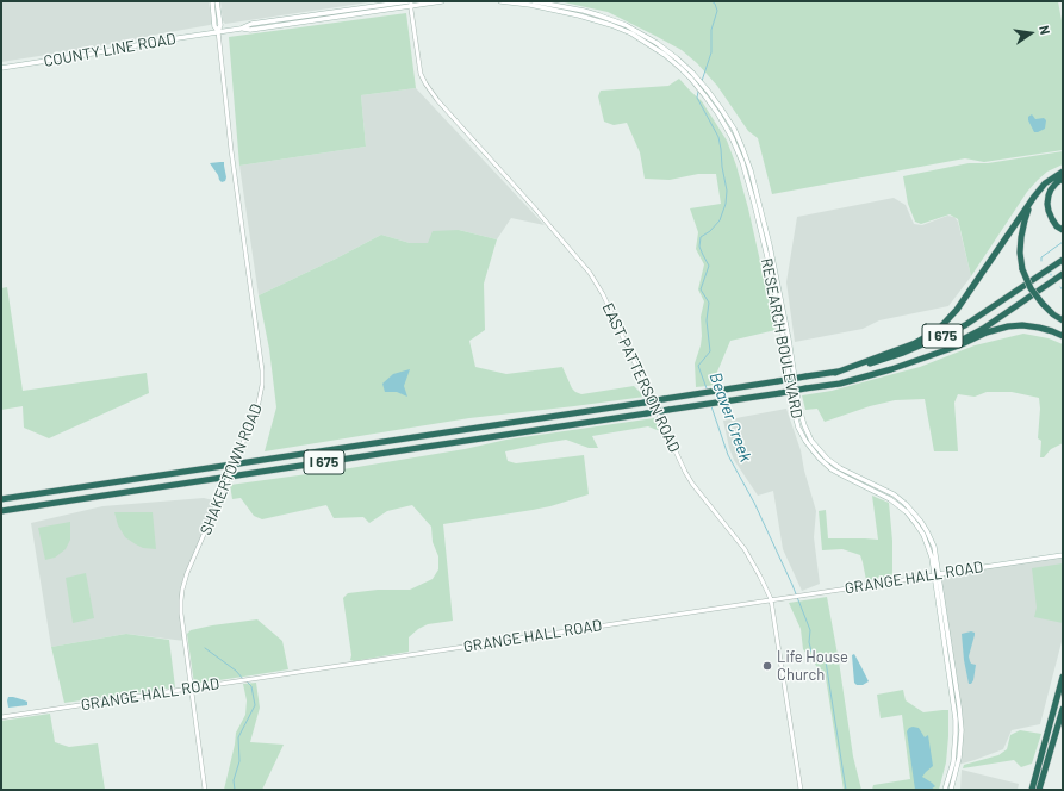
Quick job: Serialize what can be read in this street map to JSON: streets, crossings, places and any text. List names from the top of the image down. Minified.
{"streets":{"highway":["I 675"],"main road":["COUNTY LINE ROAD","RESEARCH BOULEVARD","GRANGE HALL ROAD"],"street":["EAST PATTERSON ROAD","SHAKERTOWN ROAD"]},"crossings":[["COUNTY LINE ROAD","SHAKERTOWN ROAD"],["RESEARCH BOULEVARD","GRANGE HALL ROAD"],["EAST PATTERSON ROAD","GRANGE HALL ROAD"],["SHAKERTOWN ROAD","GRANGE HALL ROAD"]],"water":["Beaver Creek"],"places":["Life House Church"],"north":"right"}
